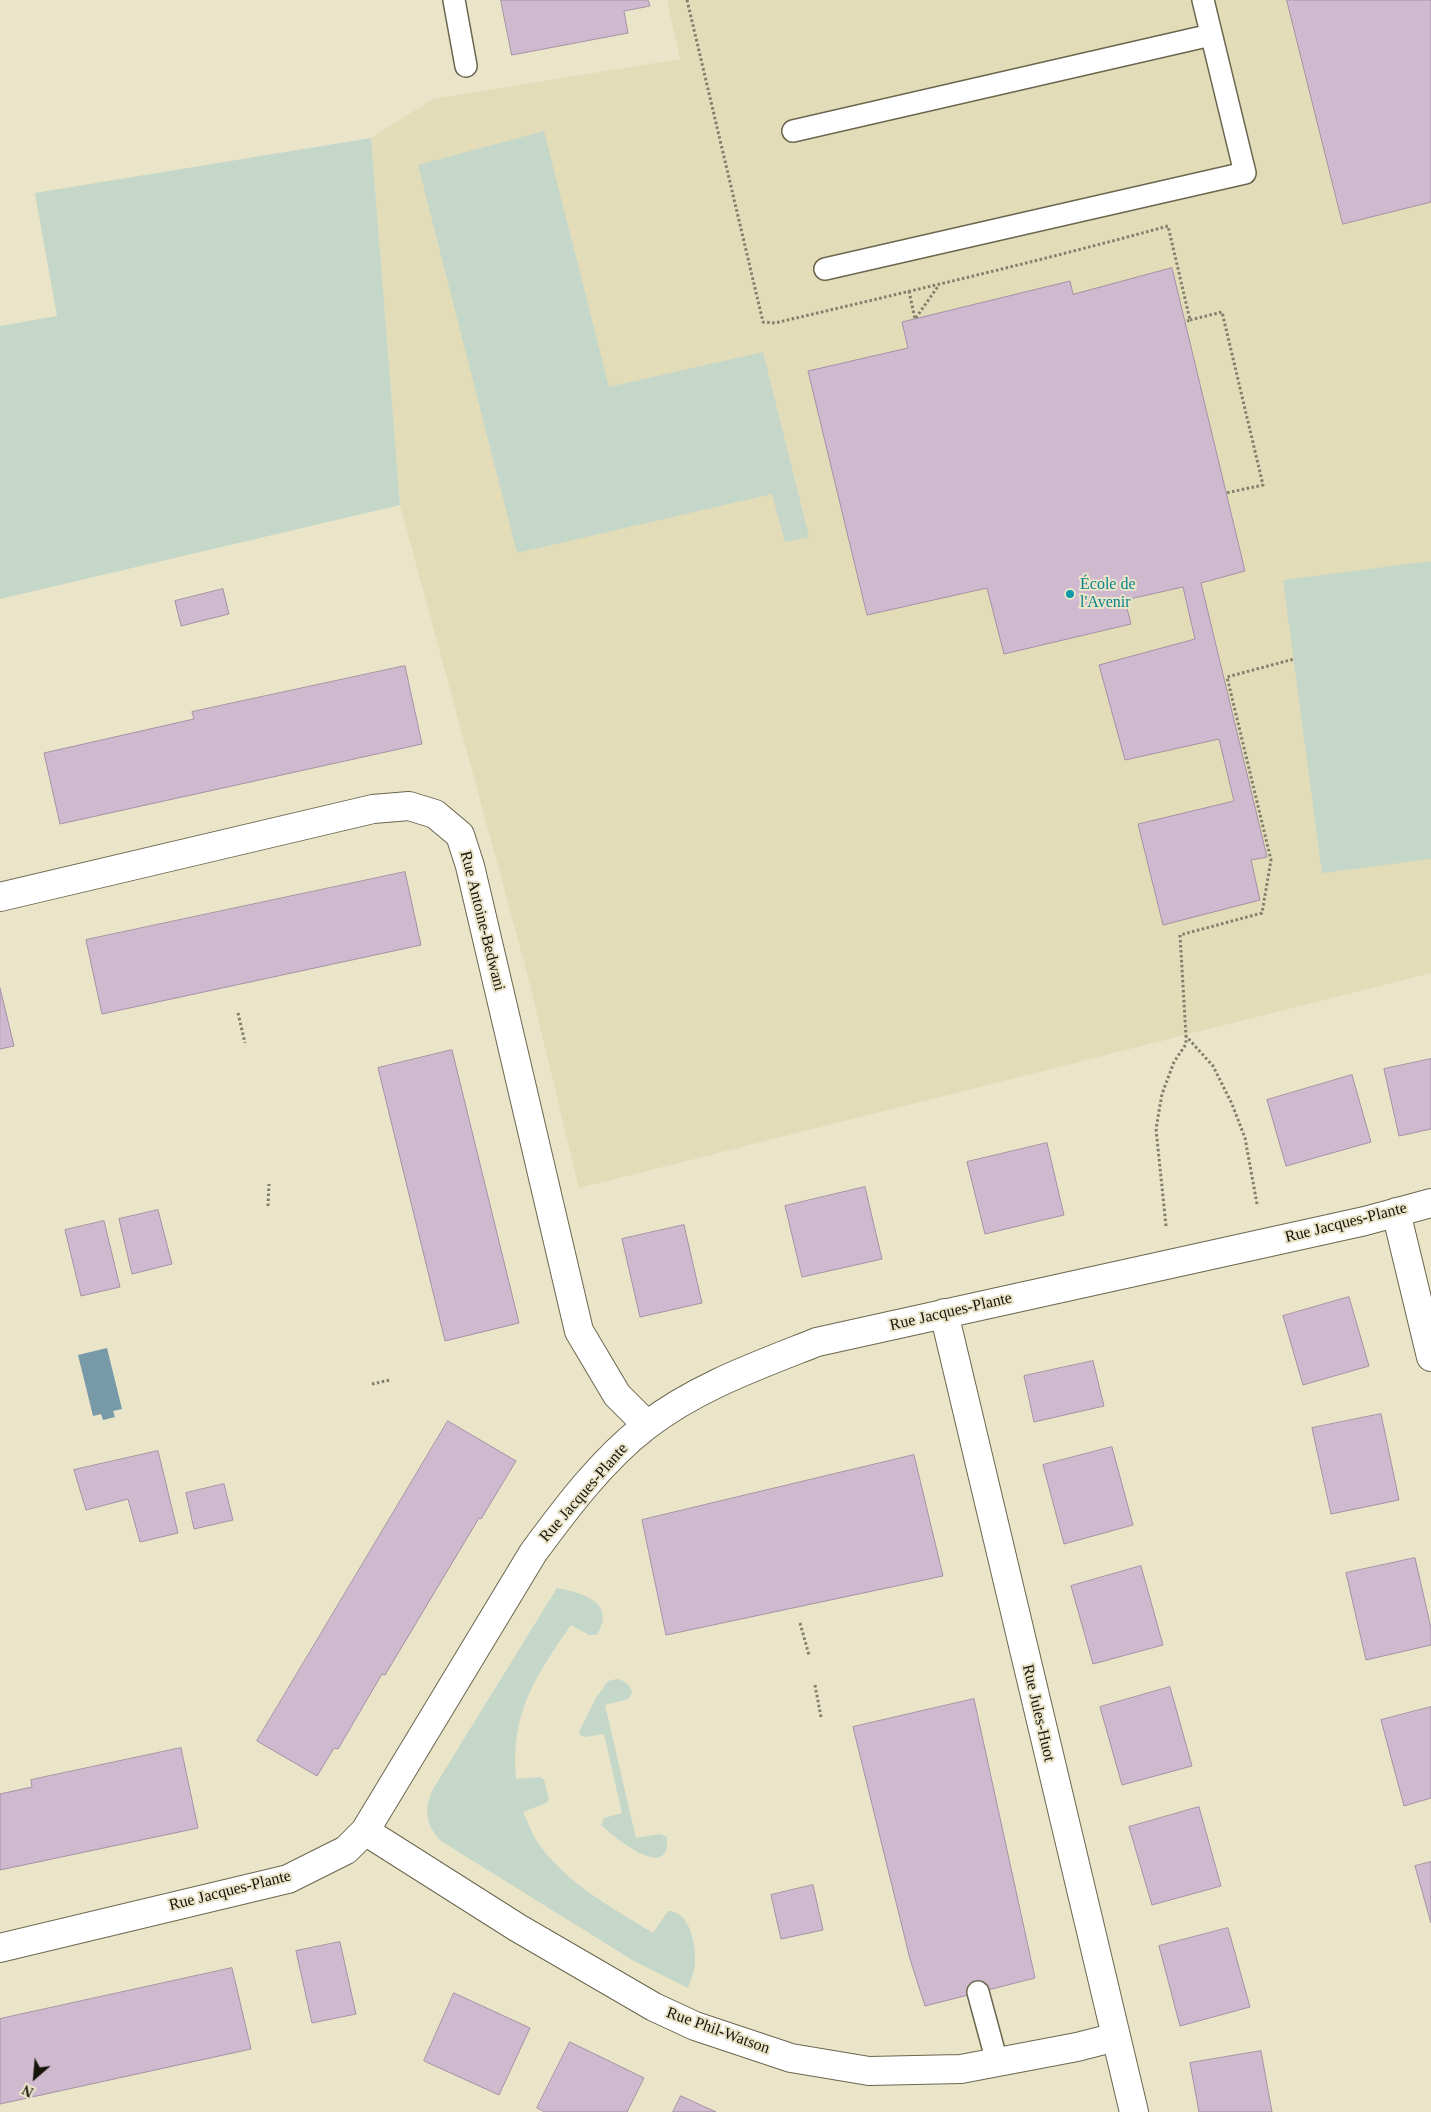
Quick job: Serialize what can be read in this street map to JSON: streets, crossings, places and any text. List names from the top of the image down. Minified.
{"streets":{"street":["Rue Antoine-Bedwani","Rue Jacques-Plante","Rue Jules-Huot","Rue Phil-Watson"]},"crossings":[["Rue Antoine-Bedwani","Rue Jacques-Plante"],["Rue Jacques-Plante","Rue Jules-Huot"],["Rue Jacques-Plante","Rue Phil-Watson"],["Rue Jules-Huot","Rue Phil-Watson"]],"places":["École de l'Avenir"],"north":"bottom left"}
